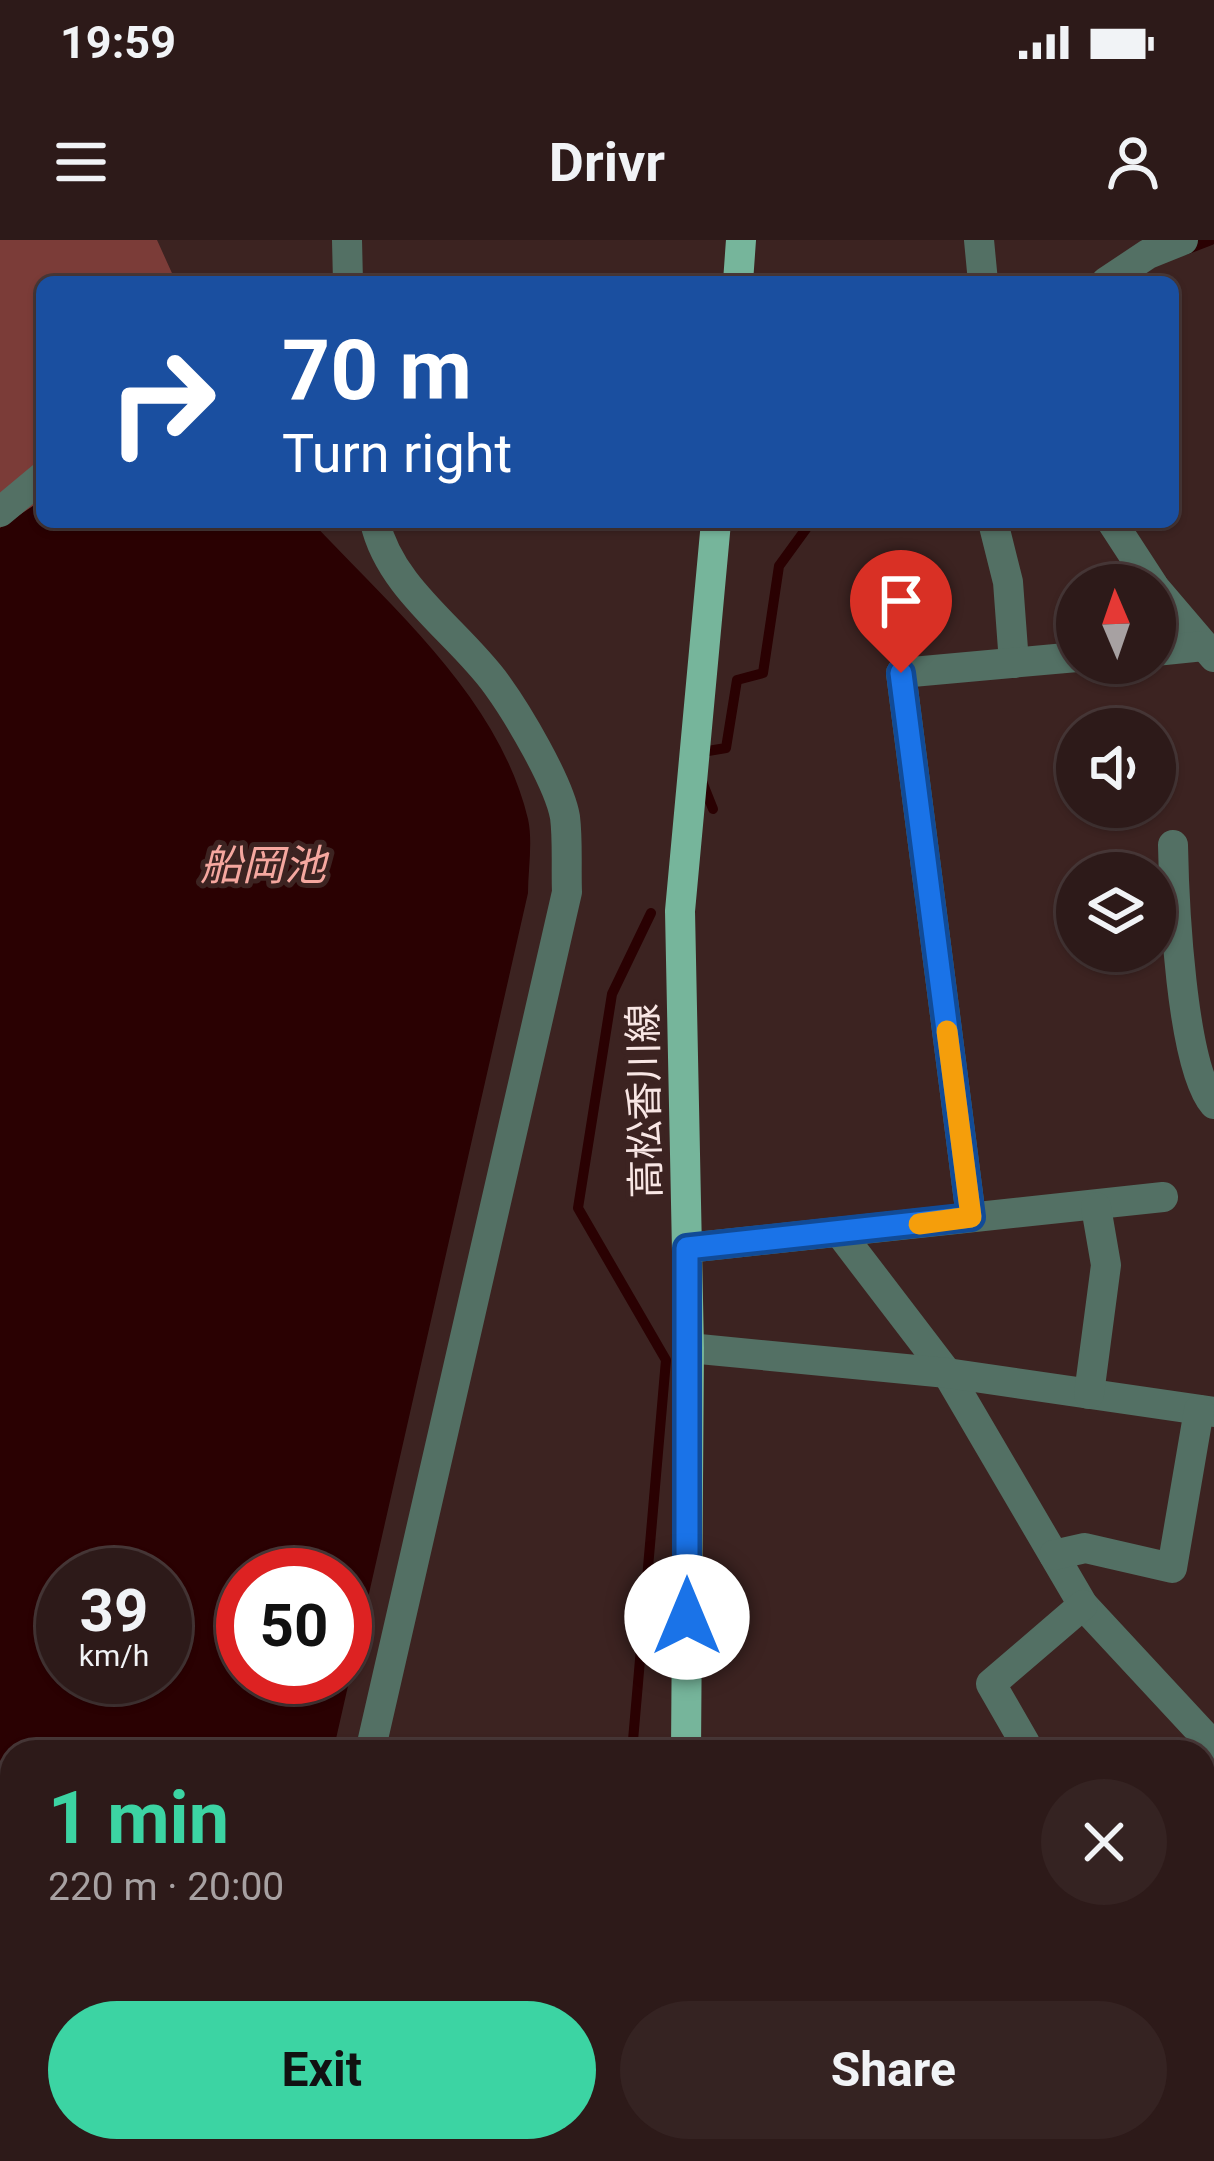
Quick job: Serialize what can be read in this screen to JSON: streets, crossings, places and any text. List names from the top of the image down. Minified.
{"streets":{"main road":["高松香川線"]},"water":["船岡池"],"north":"top","page":{"status":"19:59","header":"Drivr","turn":["70 m","Turn right"],"speed":"39 km/h","limit":"50","heading":["1 min","220 m · 20:00"],"buttons":["Exit","Share"]}}
